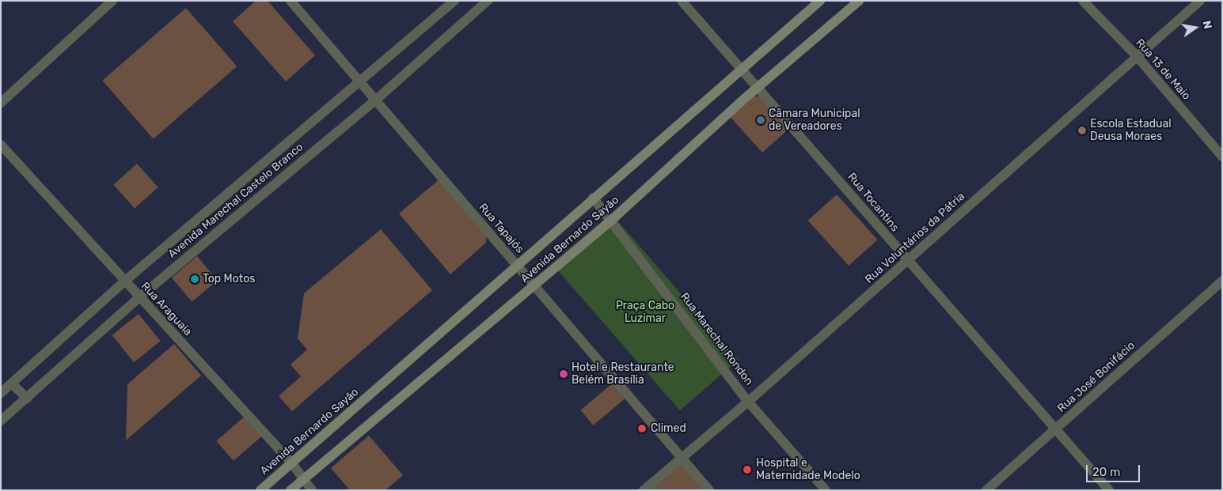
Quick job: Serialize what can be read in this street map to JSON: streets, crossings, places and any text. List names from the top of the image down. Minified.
{"streets":{"main road":["Avenida Bernardo Sayão"],"street":["Rua 13 de Maio","Avenida Marechal Castelo Branco","Rua Tocantins","Rua Tapajós","Rua Voluntários da Pátria","Rua Araguaia","Rua Marechal Rondon","Rua José Bonifácio"]},"crossings":[["Rua 13 de Maio","Rua Voluntários da Pátria"],["Avenida Marechal Castelo Branco","Rua Tapajós"],["Avenida Marechal Castelo Branco","Rua Araguaia"],["Rua Tocantins","Rua Voluntários da Pátria"],["Rua Tocantins","Avenida Bernardo Sayão"],["Rua Tocantins","Rua José Bonifácio"],["Rua Tapajós","Rua Voluntários da Pátria"],["Rua Tapajós","Avenida Bernardo Sayão"],["Rua Voluntários da Pátria","Rua Marechal Rondon"],["Avenida Bernardo Sayão","Rua Araguaia"],["Avenida Bernardo Sayão","Rua Marechal Rondon"]],"parks":["Praça Cabo Luzimar"],"places":["Câmara Municipal de Vereadores","Escola Estadual Deusa Moraes","Top Motos","Hotel e Restaurante Belém Brasília","Climed","Hospital e Maternidade Modelo"],"scale_bar":"20 m","north":"right"}
